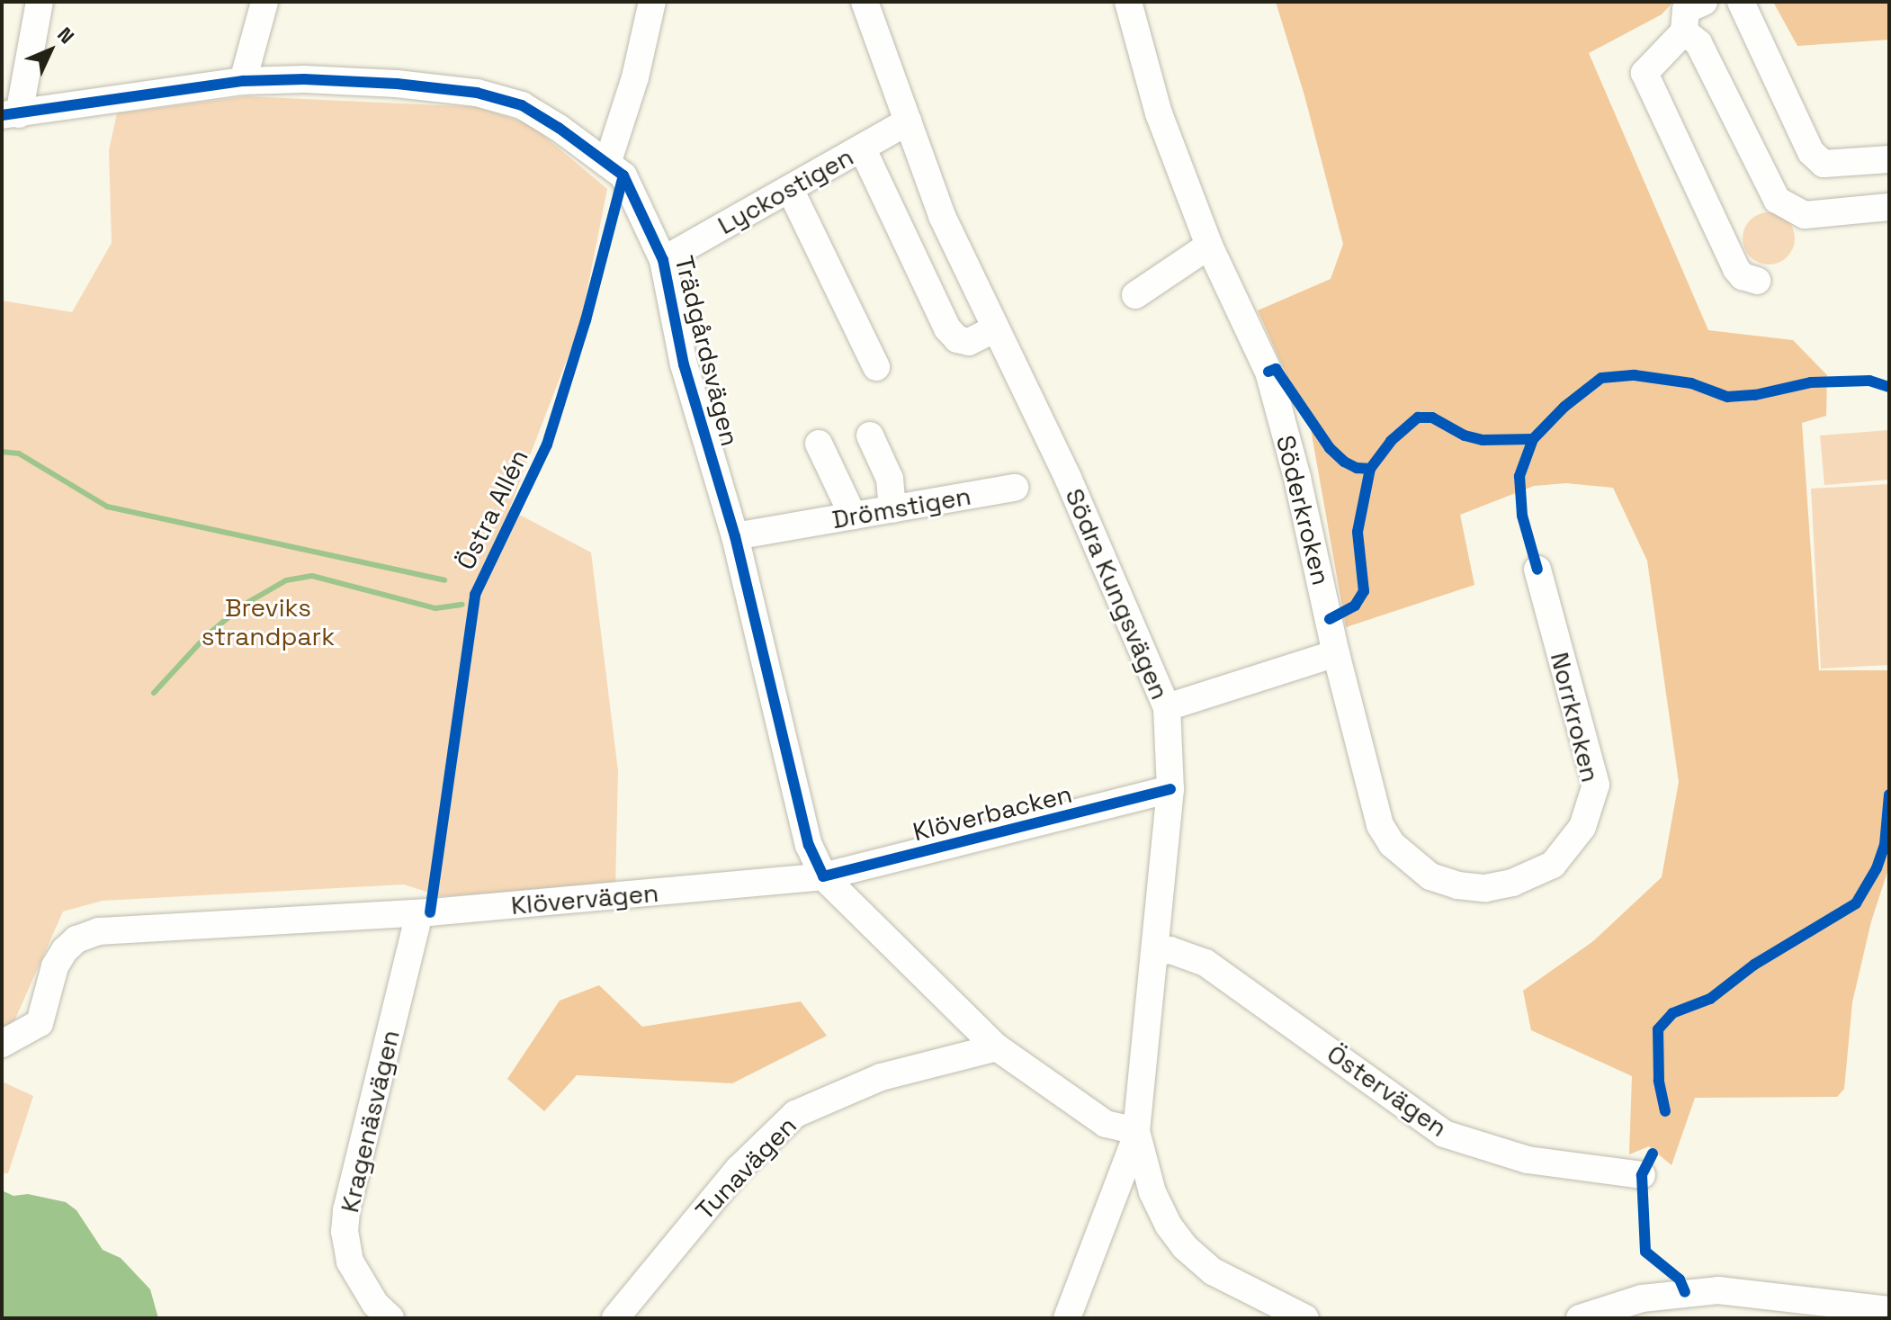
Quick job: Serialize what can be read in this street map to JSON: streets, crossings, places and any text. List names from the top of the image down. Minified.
{"streets":{"street":["Lyckostigen","Trädgårdsvägen","Drömstigen","Söderkroken","Södra Kungsvägen","Norrkroken","Klöverbacken","Klövervägen","Östervägen","Kragenäsvägen","Tunavägen"],"cycle path":["Östra Allén"]},"crossings":[["Lyckostigen","Trädgårdsvägen"],["Lyckostigen","Södra Kungsvägen"],["Trädgårdsvägen","Drömstigen"],["Trädgårdsvägen","Klöverbacken"],["Trädgårdsvägen","Klövervägen"],["Söderkroken","Norrkroken"],["Södra Kungsvägen","Klöverbacken"],["Södra Kungsvägen","Östervägen"],["Klöverbacken","Klövervägen"],["Klövervägen","Kragenäsvägen"]],"parks":["Breviks strandpark"],"north":"top right"}
